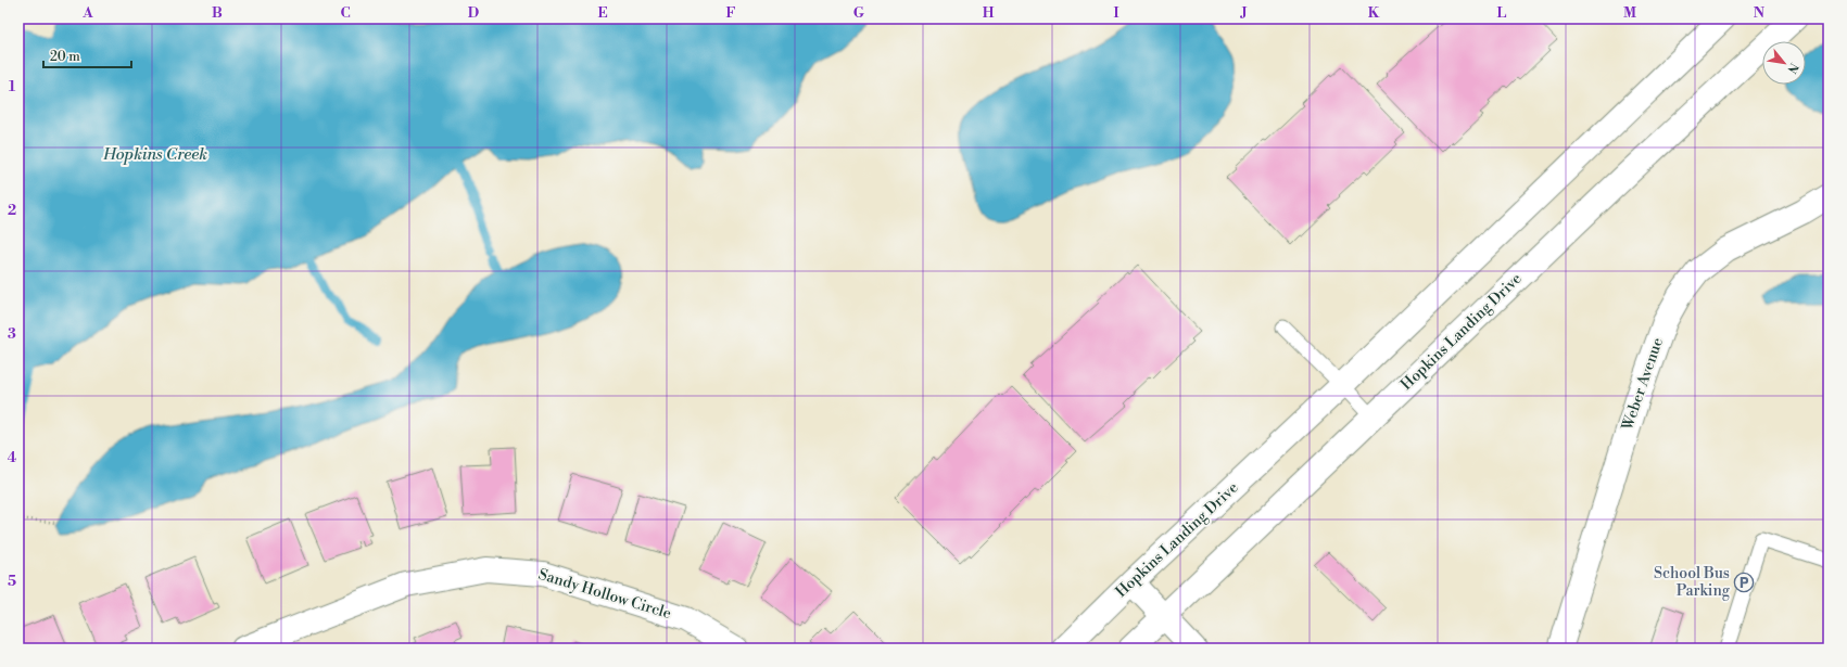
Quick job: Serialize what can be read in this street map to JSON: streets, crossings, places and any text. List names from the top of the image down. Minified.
{"streets":{"street":["Hopkins Landing Drive","Weber Avenue","Sandy Hollow Circle"]},"water":["Hopkins Creek"],"places":{"parking":["School Bus Parking"]},"scale_bar":"20 m","north":"bottom right","grid":{"columns":["A","B","C","D","E","F","G","H","I","J","K","L","M","N"],"rows":["1","2","3","4","5"]}}
